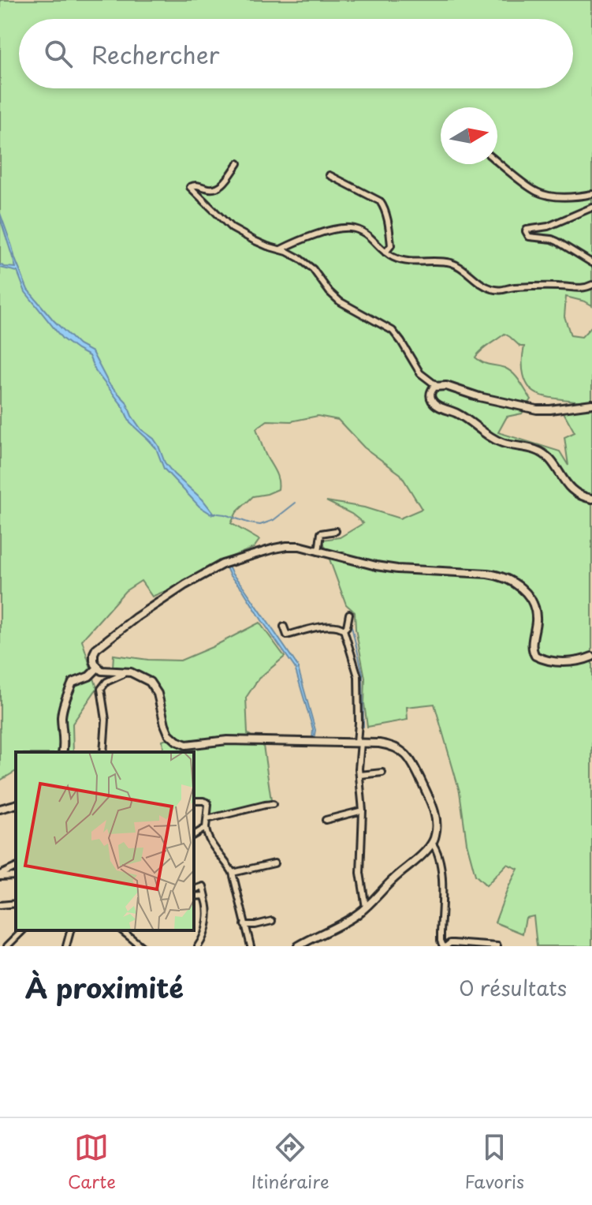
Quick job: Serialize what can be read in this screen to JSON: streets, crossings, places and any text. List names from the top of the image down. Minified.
{"north":"right","page":{"search":"Rechercher","heading":["À proximité","0 résultats"],"nav":["Carte","Itinéraire","Favoris"]}}
